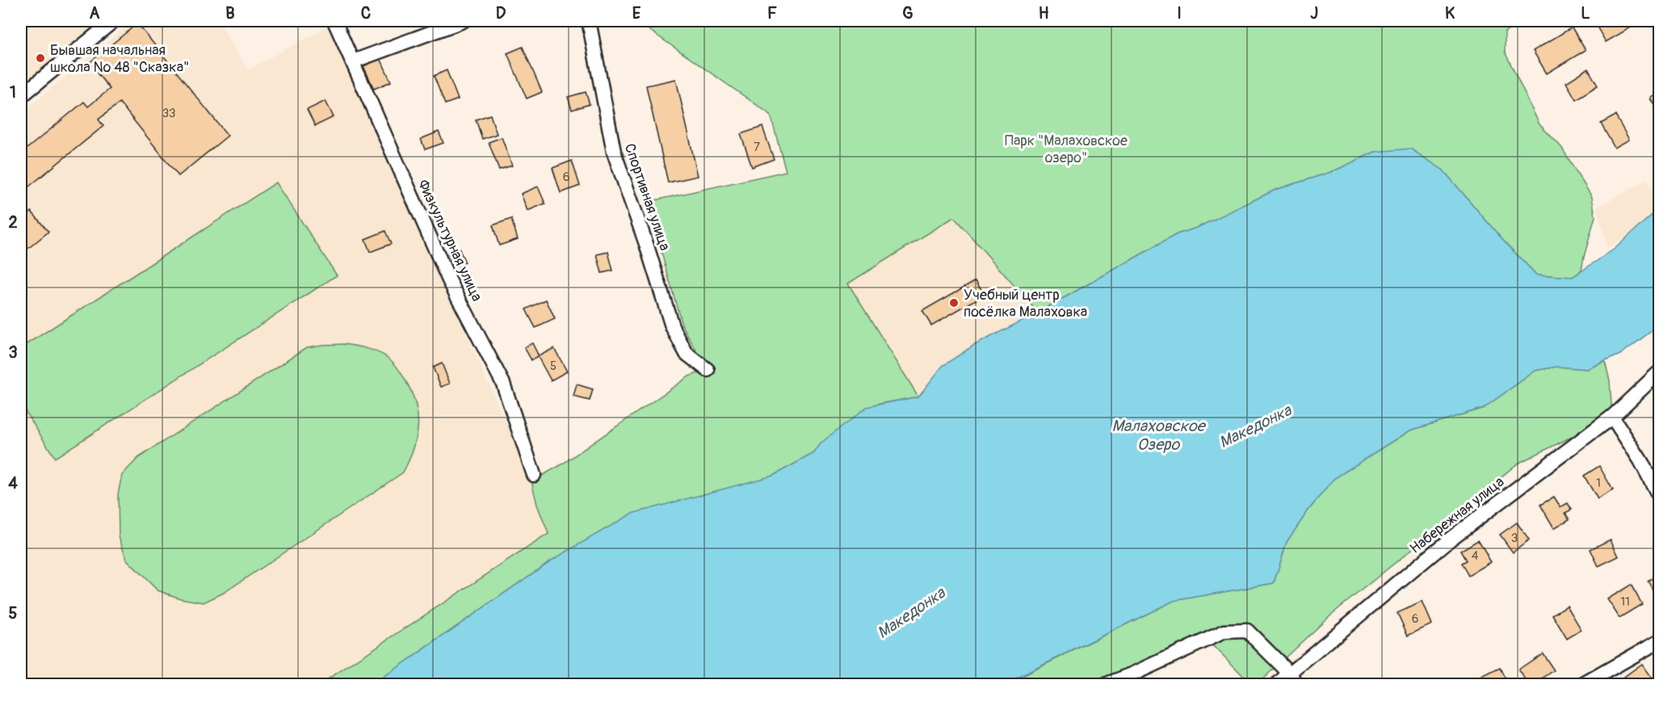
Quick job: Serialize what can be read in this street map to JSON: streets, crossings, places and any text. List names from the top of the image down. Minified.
{"streets":{"street":["Спортивная улица","Физкультурная улица","Набережная улица"]},"water":["Малаховское Озеро","Македонка"],"parks":["Парк \"Малаховское озеро\""],"places":["Бывшая начальная школа № 48 \"Сказка\"","Учебный центр посёлка Малаховка"],"house_numbers":["33","7","6","5","1","3","4","11","6"],"grid":{"columns":["A","B","C","D","E","F","G","H","I","J","K","L"],"rows":["1","2","3","4","5"]}}
